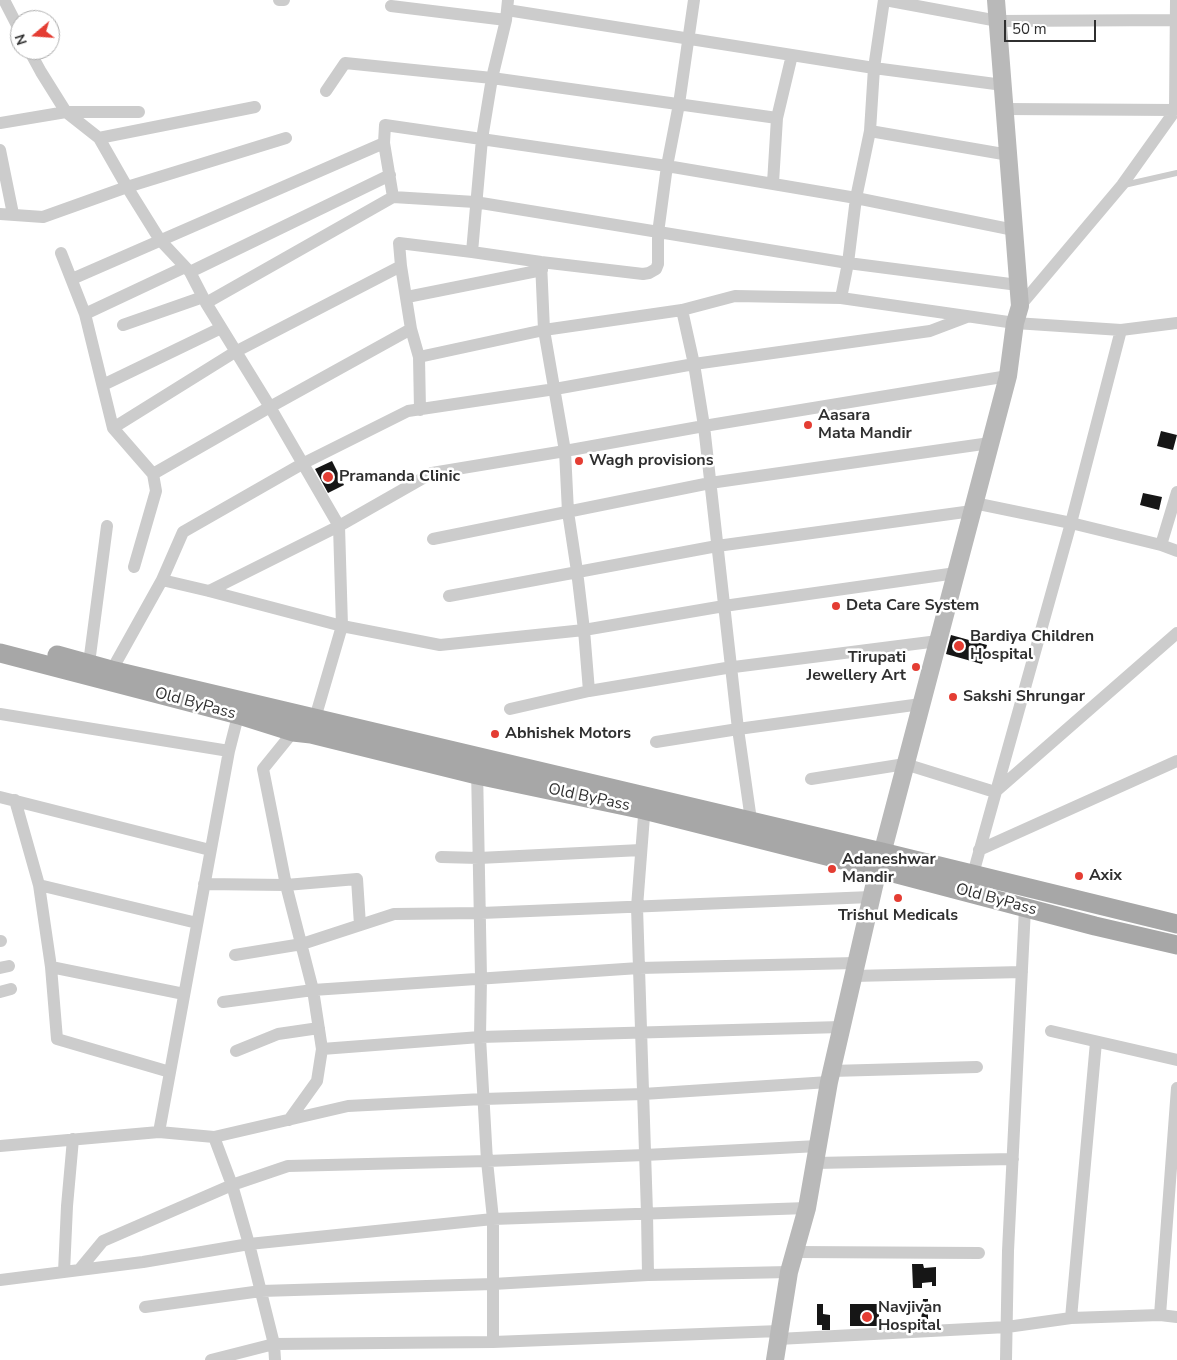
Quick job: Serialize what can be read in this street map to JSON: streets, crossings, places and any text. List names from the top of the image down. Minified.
{"streets":{"main road":["Old ByPass"]},"places":["Aasara Mata Mandir","Wagh provisions","Pramanda Clinic","Deta Care System","Bardiya Children Hospital","Tirupati Jewellery Art","Sakshi Shrungar","Abhishek Motors","Adaneshwar Mandir","Axix","Trishul Medicals","Navjivan Hospital"],"scale_bar":"50 m","north":"left"}
